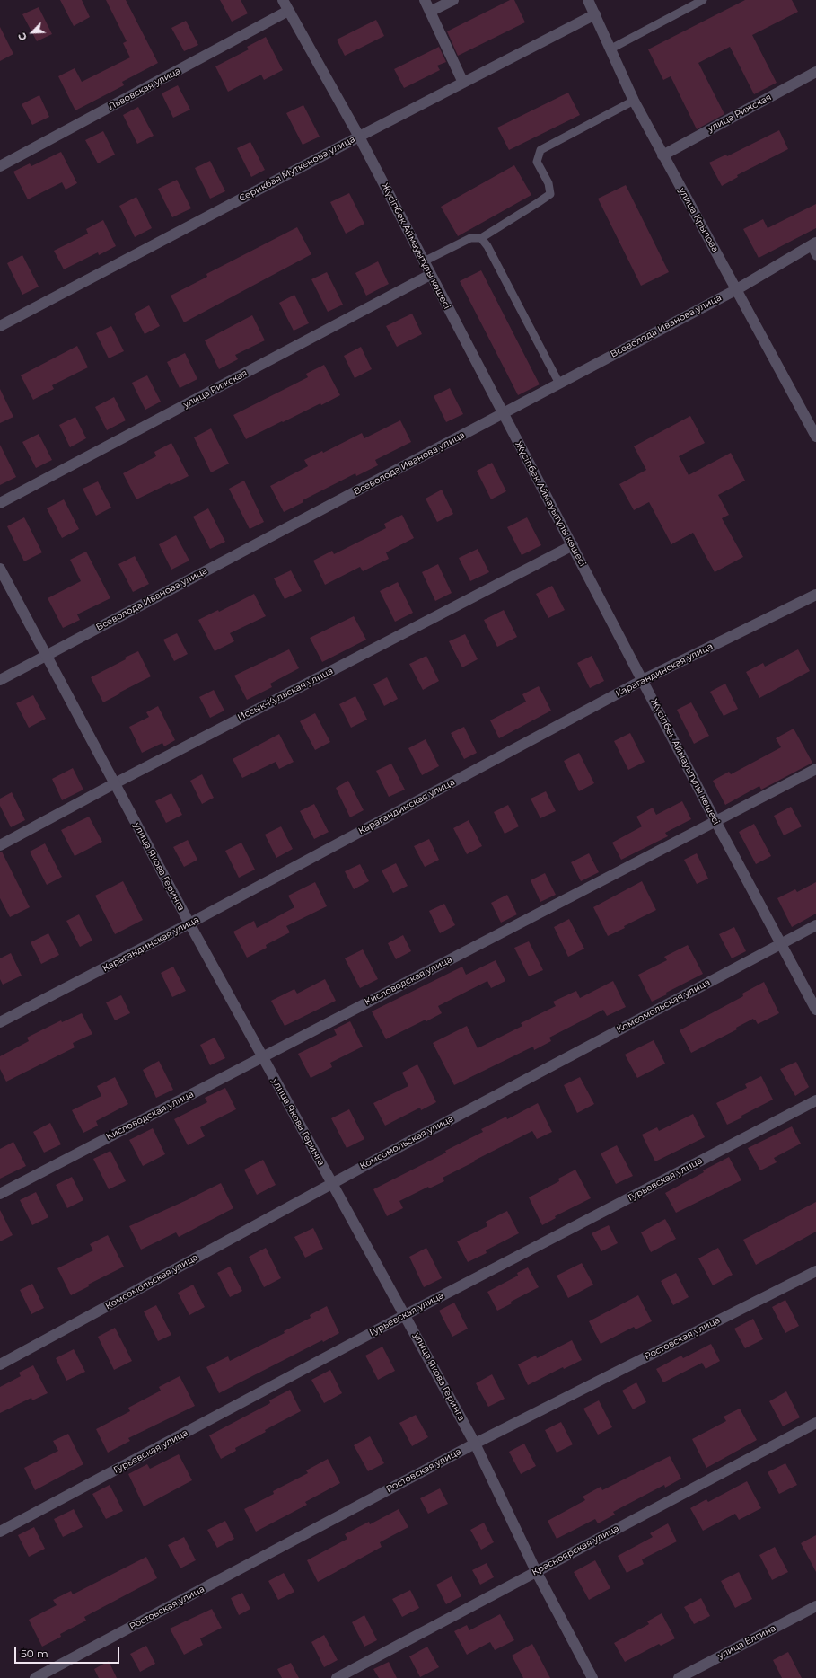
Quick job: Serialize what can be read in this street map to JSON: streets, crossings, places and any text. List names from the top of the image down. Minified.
{"streets":{"street":["Львовская улица","улица Рижская","Серикбая Муткенова улица","улица Крылова","Жүсіпбек Аймауытұлы көшесі","Всеволода Иванова улица","Карагандинская улица","Иссык-Кульская улица","улица Якова Геринга","Кисловодская улица","Комсомольская улица","Гурьевская улица","Ростовская улица","Красноярская улица","улица Елгина"]},"crossings":[["Львовская улица","Жүсіпбек Аймауытұлы көшесі"],["улица Рижская","улица Крылова"],["улица Рижская","Жүсіпбек Аймауытұлы көшесі"],["Серикбая Муткенова улица","улица Крылова"],["Серикбая Муткенова улица","Жүсіпбек Аймауытұлы көшесі"],["улица Крылова","Всеволода Иванова улица"],["Жүсіпбек Аймауытұлы көшесі","Всеволода Иванова улица"],["Жүсіпбек Аймауытұлы көшесі","Карагандинская улица"],["Жүсіпбек Аймауытұлы көшесі","Иссык-Кульская улица"],["Жүсіпбек Аймауытұлы көшесі","Кисловодская улица"],["Жүсіпбек Аймауытұлы көшесі","Комсомольская улица"],["Всеволода Иванова улица","улица Якова Геринга"],["Карагандинская улица","улица Якова Геринга"],["Иссык-Кульская улица","улица Якова Геринга"],["улица Якова Геринга","Кисловодская улица"],["улица Якова Геринга","Комсомольская улица"],["улица Якова Геринга","Гурьевская улица"],["улица Якова Геринга","Ростовская улица"],["улица Якова Геринга","Красноярская улица"]],"scale_bar":"50 m","north":"bottom left"}
